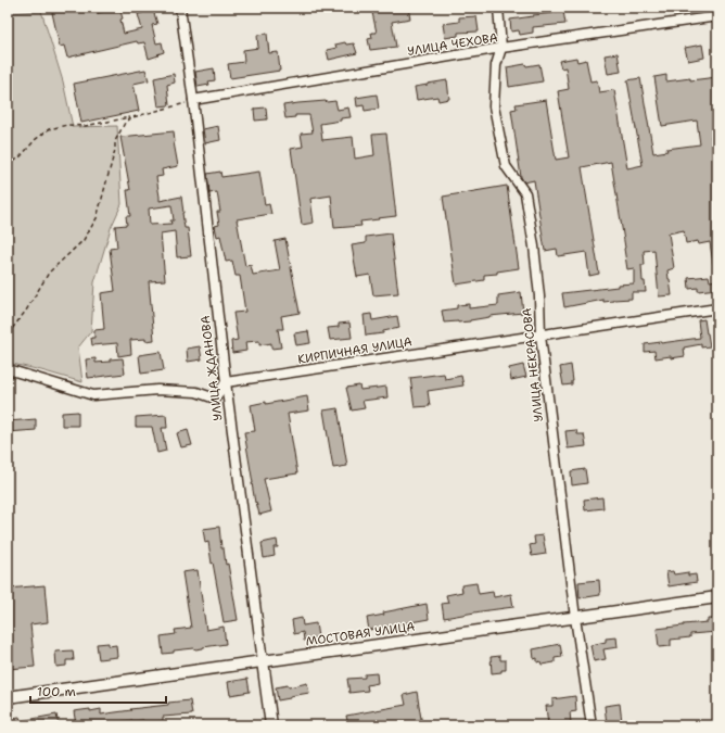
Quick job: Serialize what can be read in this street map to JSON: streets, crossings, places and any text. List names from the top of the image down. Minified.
{"streets":{"street":["УЛИЦА ЧЕХОВА","КИРПИЧНАЯ УЛИЦА","УЛИЦА НЕКРАСОВА","УЛИЦА ЖДАНОВА","МОСТОВАЯ УЛИЦА"]},"crossings":[["УЛИЦА ЧЕХОВА","УЛИЦА НЕКРАСОВА"],["УЛИЦА ЧЕХОВА","УЛИЦА ЖДАНОВА"],["КИРПИЧНАЯ УЛИЦА","УЛИЦА НЕКРАСОВА"],["КИРПИЧНАЯ УЛИЦА","УЛИЦА ЖДАНОВА"],["УЛИЦА НЕКРАСОВА","МОСТОВАЯ УЛИЦА"],["УЛИЦА ЖДАНОВА","МОСТОВАЯ УЛИЦА"]],"scale_bar":"100 m"}
